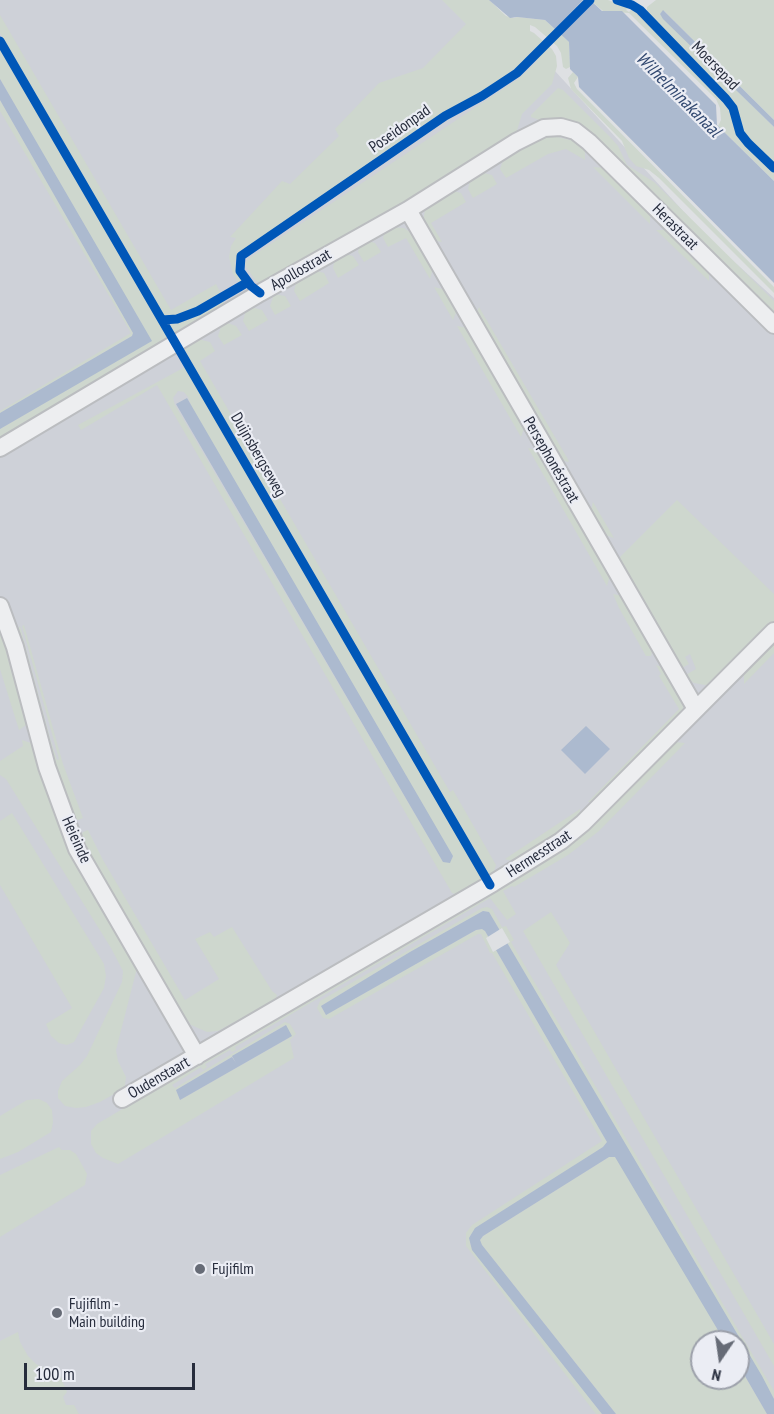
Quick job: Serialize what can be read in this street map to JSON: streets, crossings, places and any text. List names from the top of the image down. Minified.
{"streets":{"street":["Herastraat","Apollostraat","Persephonéstraat","Heieinde","Hermesstraat","Oudenstaart"],"cycle path":["Moersepad","Poseidonpad","Duijnsbergseweg"]},"crossings":[["Herastraat","Apollostraat"],["Apollostraat","Persephonéstraat"],["Persephonéstraat","Hermesstraat"],["Heieinde","Hermesstraat"],["Heieinde","Oudenstaart"],["Hermesstraat","Oudenstaart"]],"water":["Wilhelminakanaal"],"places":["Fujifilm","Fujifilm - Main building"],"scale_bar":"100 m","north":"bottom"}
